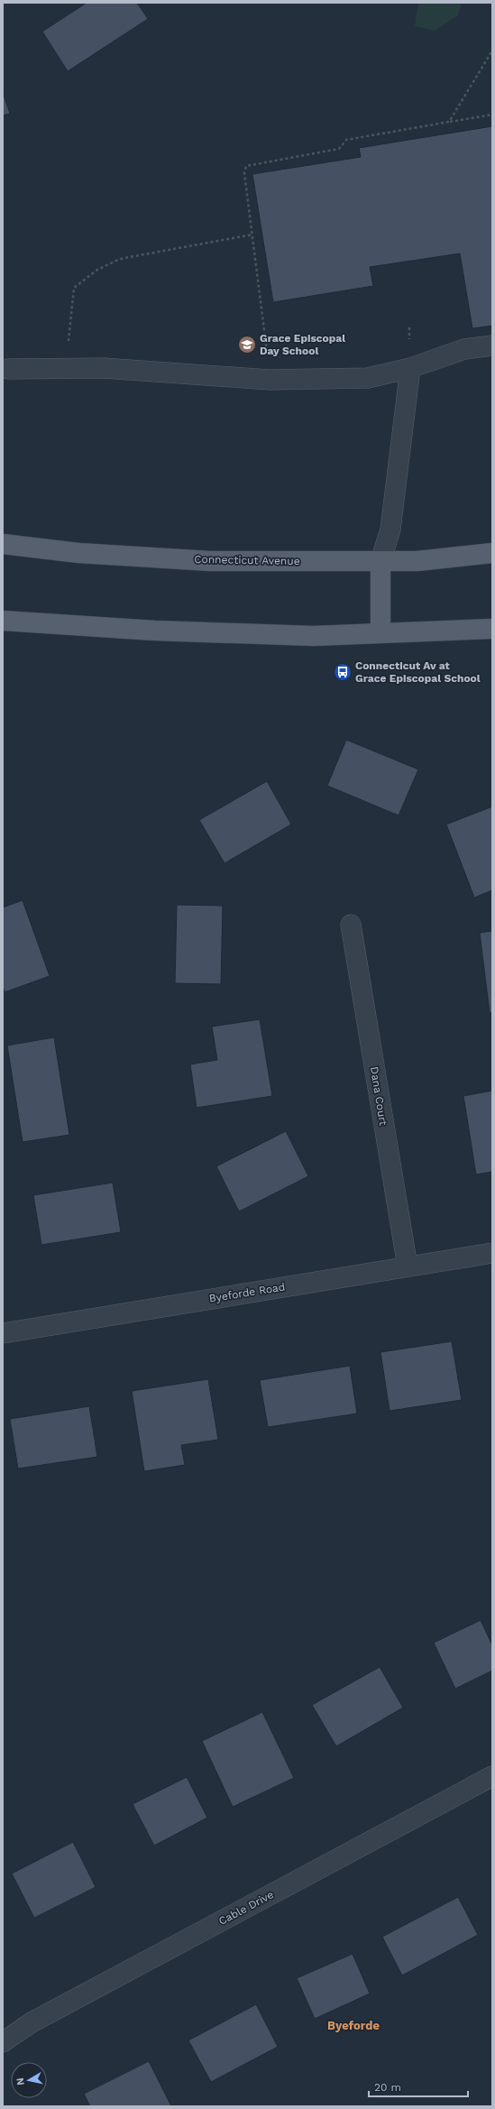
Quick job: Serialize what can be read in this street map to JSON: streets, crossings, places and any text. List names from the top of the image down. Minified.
{"streets":{"main road":["Connecticut Avenue"],"street":["Dana Court","Byeforde Road","Cable Drive"]},"crossings":[["Dana Court","Byeforde Road"]],"districts":["Byeforde"],"places":{"school or university":["Grace Episcopal Day School"],"bus stop":["Connecticut Av at Grace Episcopal School"]},"scale_bar":"20 m","north":"left"}
